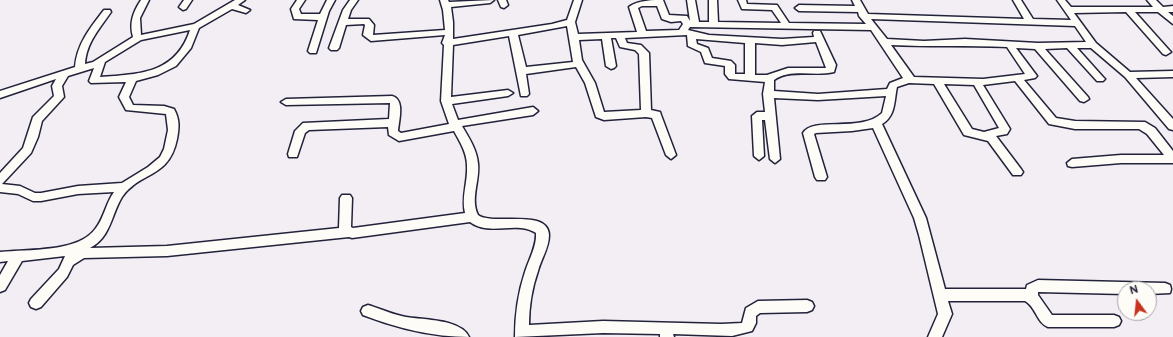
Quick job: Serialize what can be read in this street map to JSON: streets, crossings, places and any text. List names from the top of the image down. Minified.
{"north":"top"}
